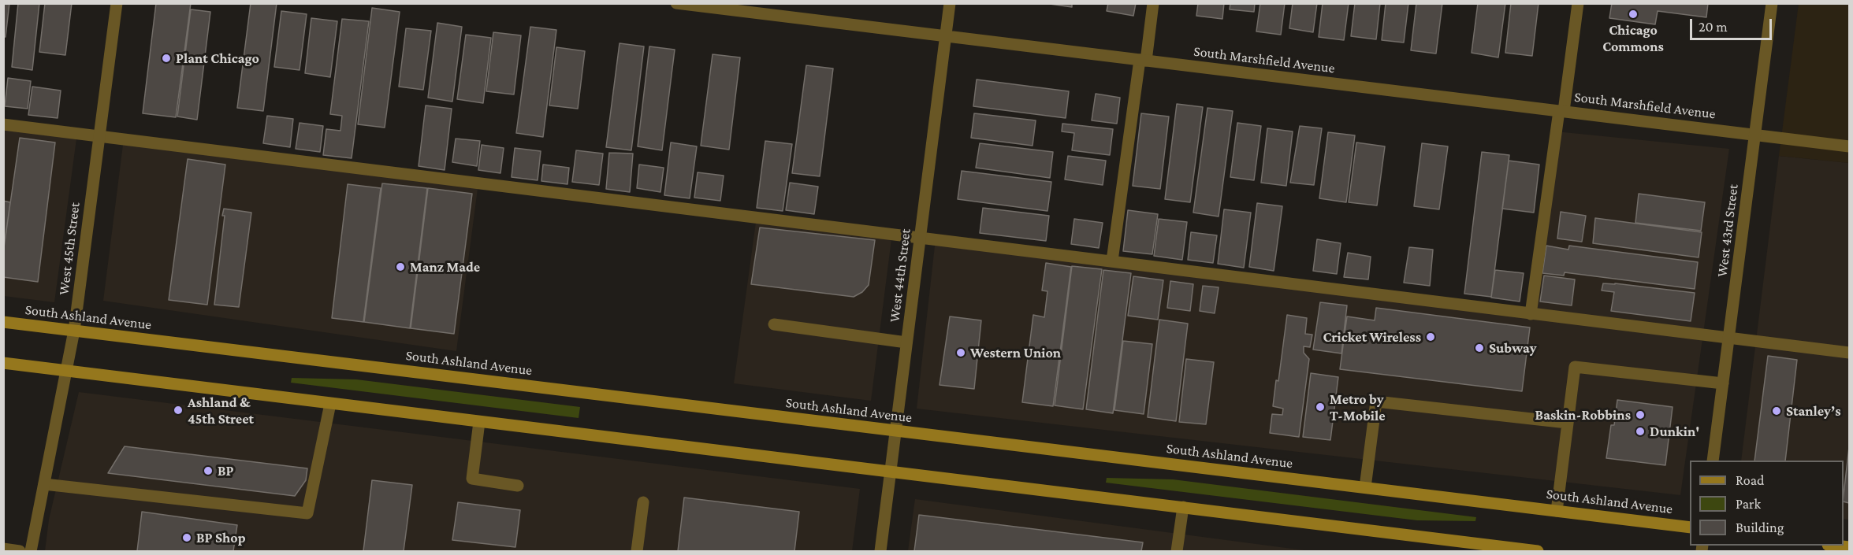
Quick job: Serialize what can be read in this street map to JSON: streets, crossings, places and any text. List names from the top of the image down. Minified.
{"streets":{"main road":["South Ashland Avenue"],"street":["South Marshfield Avenue","West 43rd Street","West 45th Street","West 44th Street"]},"crossings":[["South Marshfield Avenue","West 43rd Street"],["South Marshfield Avenue","West 44th Street"],["West 45th Street","South Ashland Avenue"],["West 44th Street","South Ashland Avenue"]],"places":["Chicago Commons","Plant Chicago","Manz Made","Cricket Wireless","Subway","Western Union","Metro by T-Mobile","Ashland & 45th Street","Stanley’s","Baskin-Robbins","Dunkin'","BP","BP Shop"],"legend":["Road","Park","Building"],"scale_bar":"20 m"}
